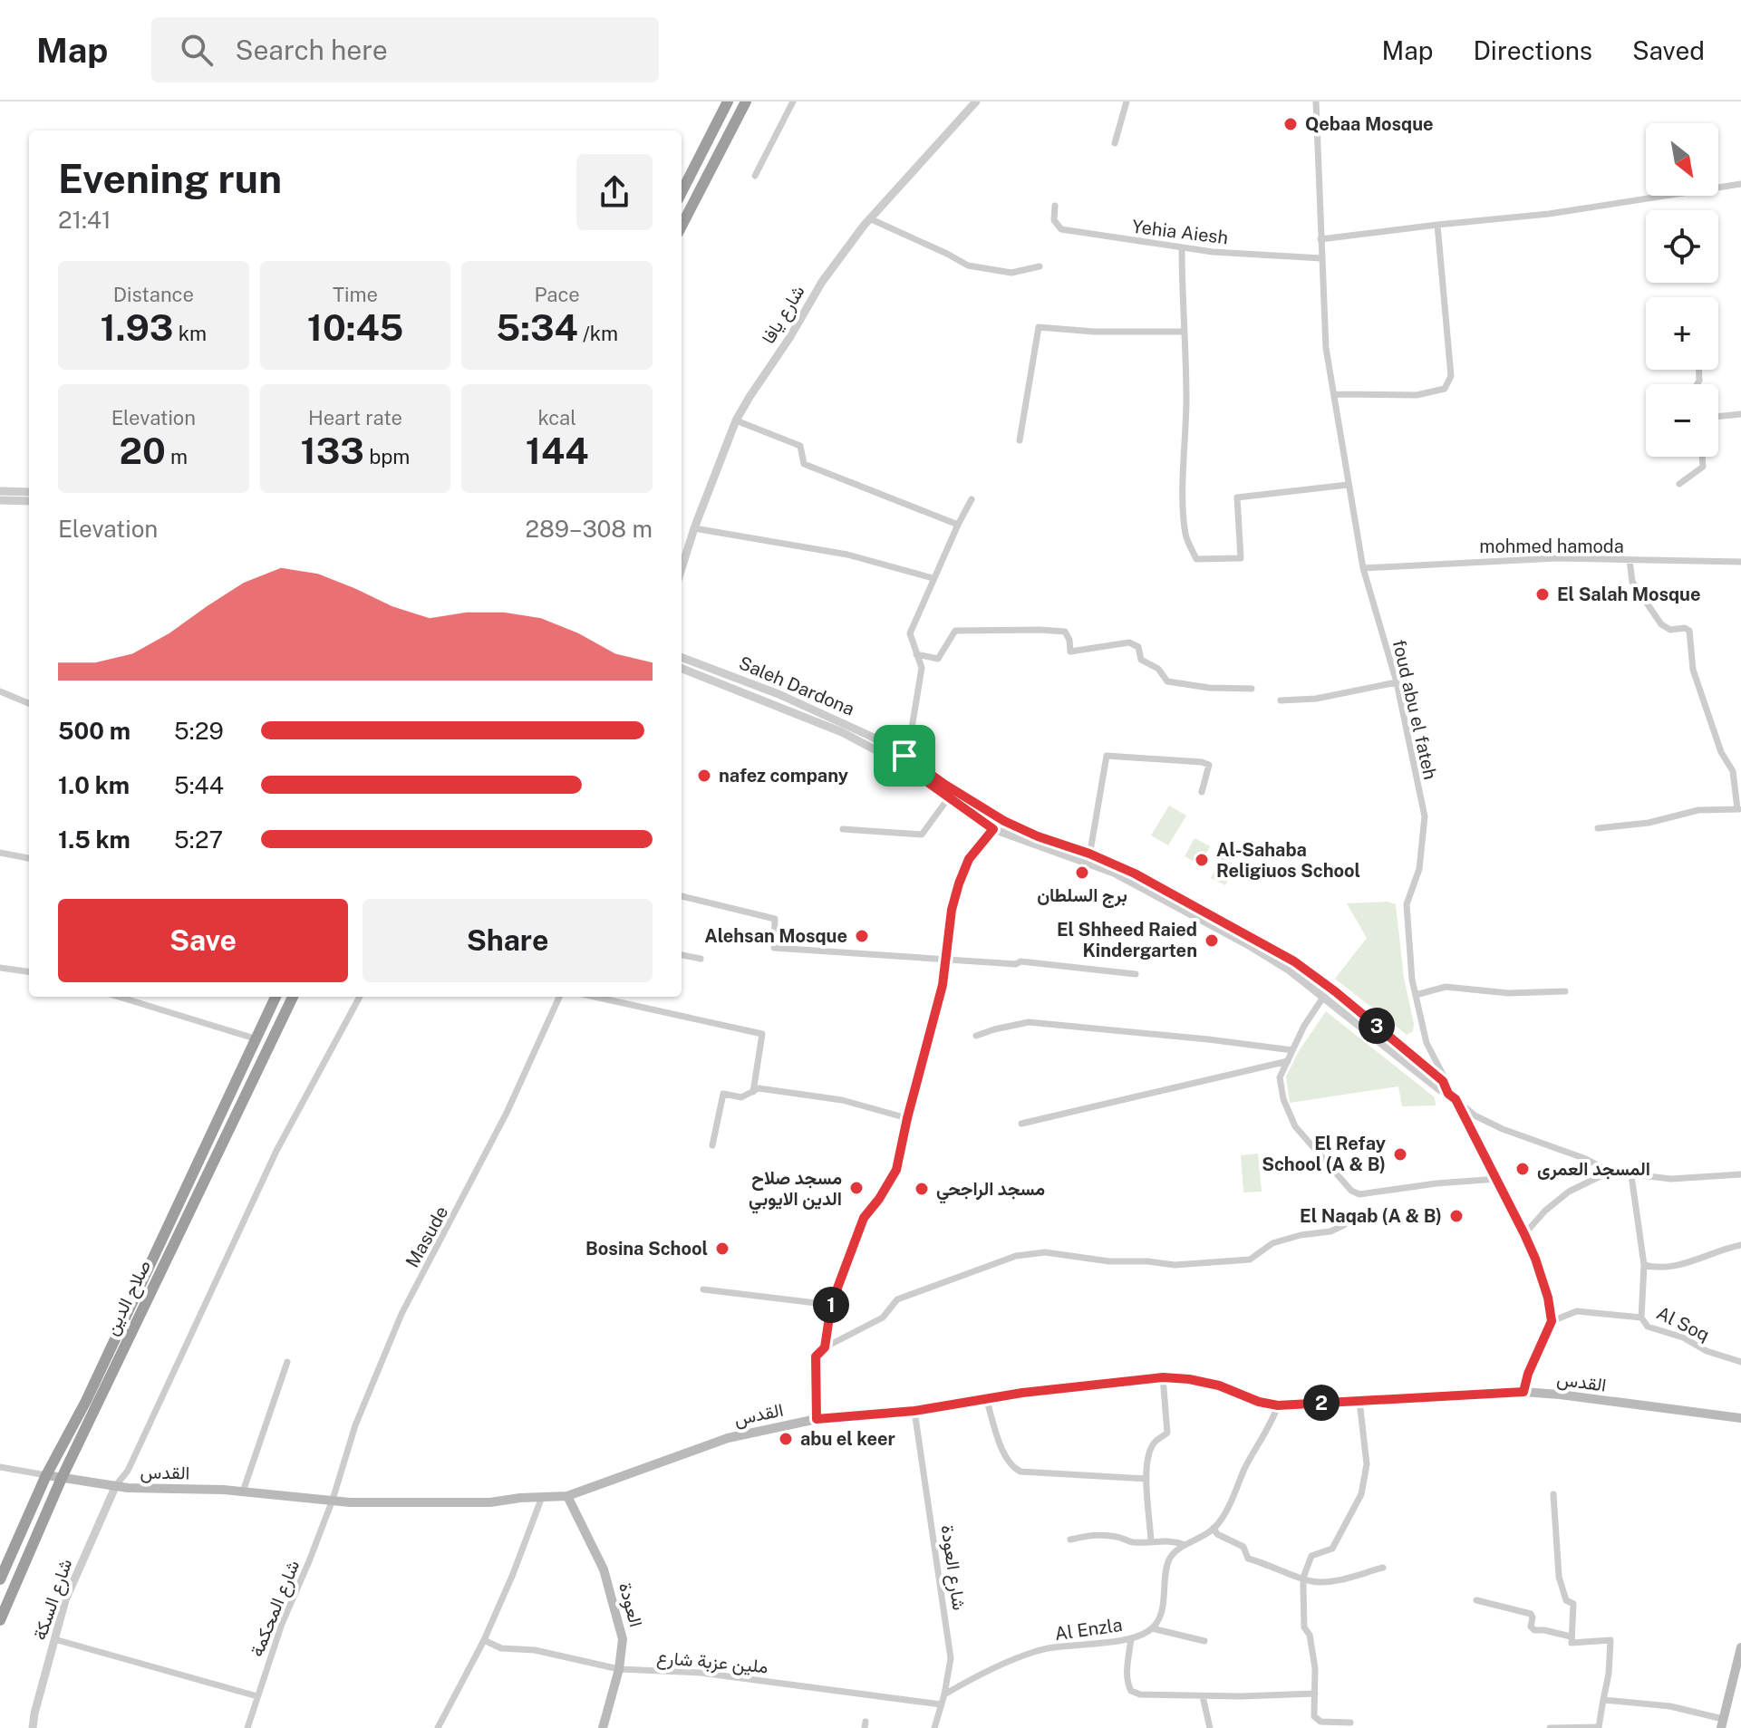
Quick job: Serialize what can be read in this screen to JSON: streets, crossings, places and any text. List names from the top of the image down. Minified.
{"streets":{"highway":["صلاح الدين"],"main road":["القدس","العودة"],"street":["Yehia Aiesh","شارع يافا","mohmed hamoda","Saleh Dardona","foud abu el fateh","Masude","Al Soq","شارع العودة","شارع السكة","شارع المحكمة","Al Enzla","ملين عزبة شارع"]},"crossings":[["Yehia Aiesh","foud abu el fateh"],["mohmed hamoda","foud abu el fateh"],["Saleh Dardona","foud abu el fateh"],["foud abu el fateh","Al Soq"],["Masude","القدس"],["Masude","شارع المحكمة"],["صلاح الدين","القدس"],["القدس","شارع العودة"],["القدس","شارع السكة"],["القدس","العودة"],["القدس","شارع المحكمة"],["شارع العودة","Al Enzla"],["شارع العودة","ملين عزبة شارع"],["العودة","ملين عزبة شارع"]],"places":["Qebaa Mosque","El Salah Mosque","nafez company","Al-Sahaba Religiuos School","برج السلطان","Alehsan Mosque","El Shheed Raied Kindergarten","El Refay School (A & B)","المسجد العمرى","مسجد صلاح الدين الايوبي","مسجد الراجحي","El Naqab (A & B)","Bosina School","abu el keer"],"north":"bottom right","page":{"header":"Map","search":"Search here","nav":["Map","Directions","Saved"],"map_buttons":["+","−"],"heading":["Evening run","21:41"],"stats":[["Distance","1.93 km"],["Time","10:45"],["Pace","5:34 /km"],["Elevation","20 m"],["Heart rate","133 bpm"],["kcal","144"]],"chart":["Elevation","289–308 m"],"list":[{"name":"500 m","note":"5:29"},{"name":"1.0 km","note":"5:44"},{"name":"1.5 km","note":"5:27"}],"buttons":["Save","Share"],"pins":["3","1","2"]}}
